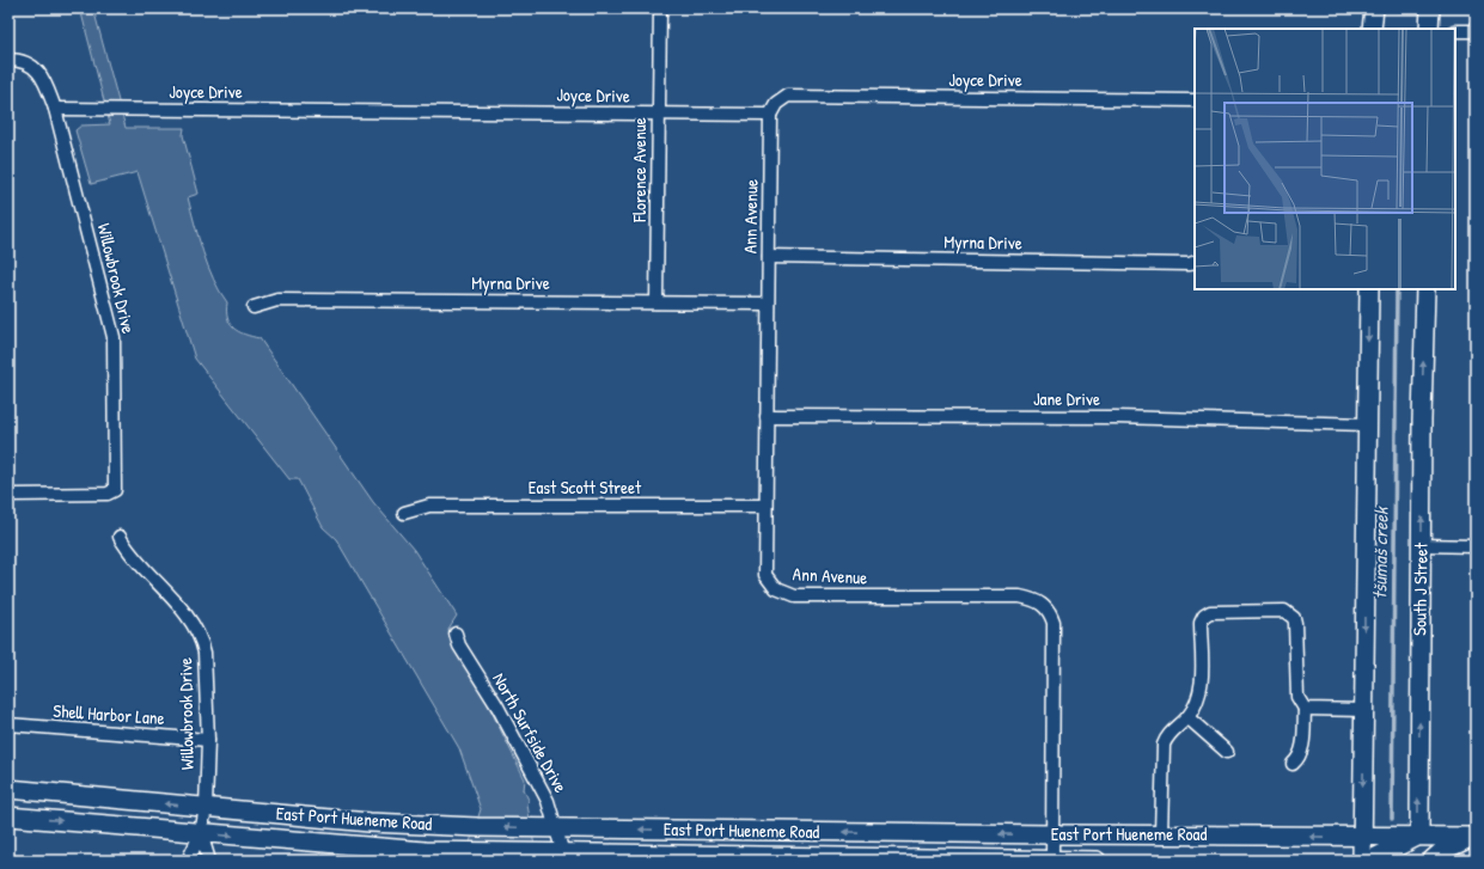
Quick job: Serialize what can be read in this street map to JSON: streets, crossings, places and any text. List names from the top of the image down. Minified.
{"streets":{"main road":["South J Street","East Port Hueneme Road"],"street":["Joyce Drive","Florence Avenue","Ann Avenue","Myrna Drive","Willowbrook Drive","Jane Drive","East Scott Street","Shell Harbor Lane","North Surfside Drive"]},"crossings":[["Joyce Drive","Florence Avenue"],["Joyce Drive","Ann Avenue"],["Joyce Drive","Willowbrook Drive"],["Florence Avenue","Myrna Drive"],["Ann Avenue","Myrna Drive"],["Ann Avenue","Jane Drive"],["Ann Avenue","East Scott Street"],["Ann Avenue","East Port Hueneme Road"],["Willowbrook Drive","Shell Harbor Lane"],["Willowbrook Drive","East Port Hueneme Road"],["South J Street","East Port Hueneme Road"],["North Surfside Drive","East Port Hueneme Road"]],"water":["tšumaš creek"]}
